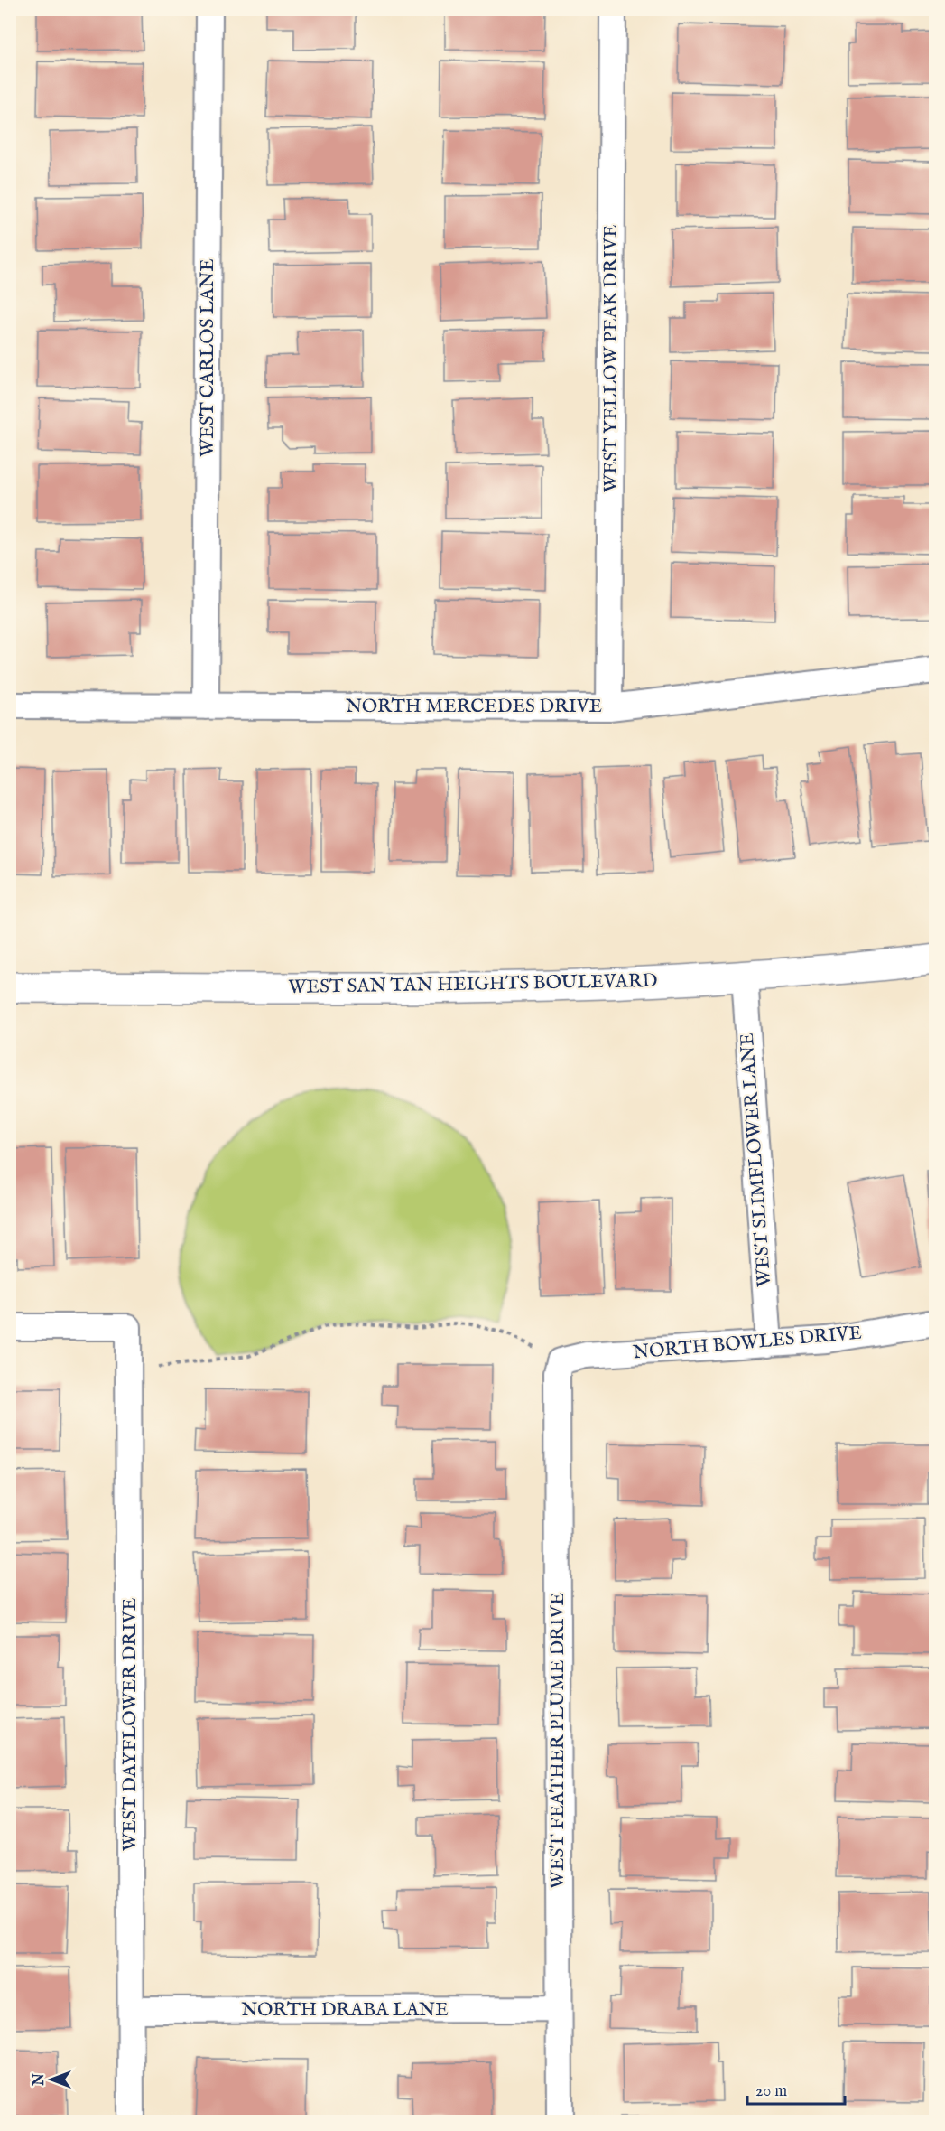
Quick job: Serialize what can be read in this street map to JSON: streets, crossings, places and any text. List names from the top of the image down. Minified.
{"streets":{"street":["WEST CARLOS LANE","WEST YELLOW PEAK DRIVE","NORTH MERCEDES DRIVE","WEST SAN TAN HEIGHTS BOULEVARD","WEST SLIMFLOWER LANE","NORTH BOWLES DRIVE","WEST DAYFLOWER DRIVE","WEST FEATHER PLUME DRIVE","NORTH DRABA LANE"]},"crossings":[["WEST CARLOS LANE","NORTH MERCEDES DRIVE"],["WEST YELLOW PEAK DRIVE","NORTH MERCEDES DRIVE"],["WEST SAN TAN HEIGHTS BOULEVARD","WEST SLIMFLOWER LANE"],["WEST SLIMFLOWER LANE","NORTH BOWLES DRIVE"],["NORTH BOWLES DRIVE","WEST FEATHER PLUME DRIVE"],["WEST DAYFLOWER DRIVE","NORTH DRABA LANE"],["WEST FEATHER PLUME DRIVE","NORTH DRABA LANE"]],"scale_bar":"20 m","north":"left"}
